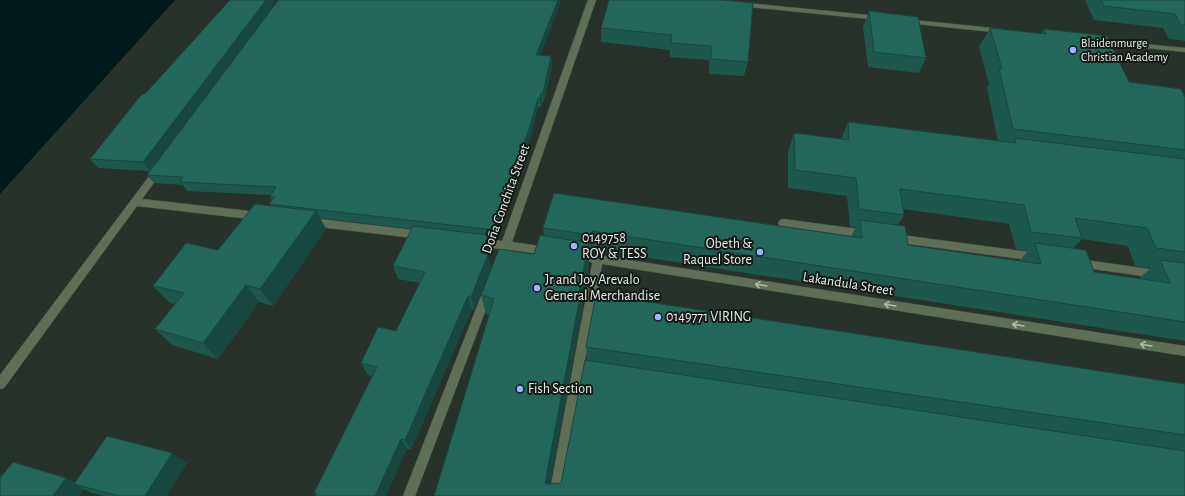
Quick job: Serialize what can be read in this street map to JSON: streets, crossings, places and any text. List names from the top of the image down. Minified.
{"streets":{"street":["Doña Conchita Street","Lakandula Street"]},"crossings":[["Doña Conchita Street","Lakandula Street"]],"places":["Blaidenmurge Christian Academy","0149758 ROY & TESS","Obeth & Raquel Store","Jr and Joy Arevalo General Merchandise","0149771 VIRING","Fish Section"]}
